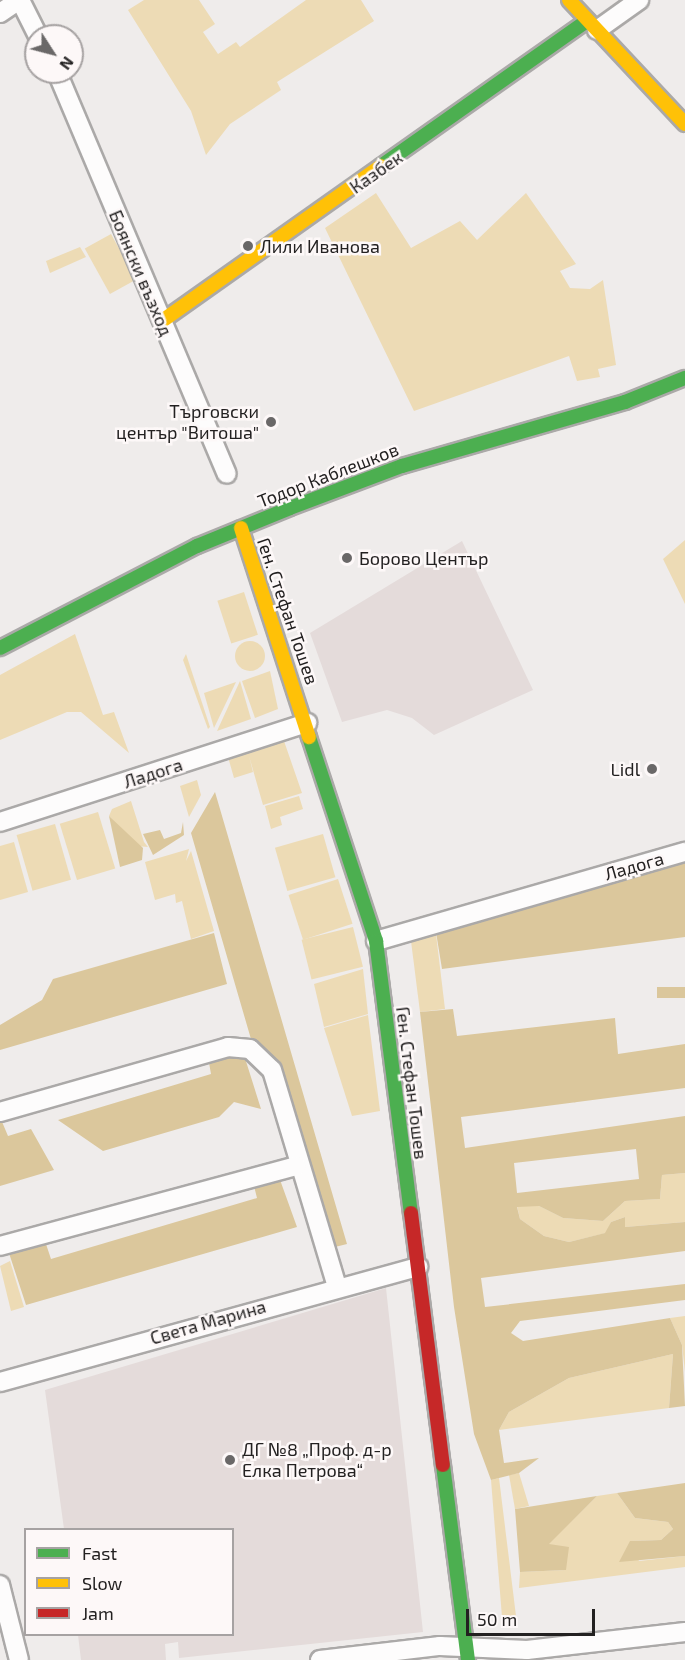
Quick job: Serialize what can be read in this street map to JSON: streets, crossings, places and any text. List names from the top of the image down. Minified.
{"streets":{"street":["Казбек","Боянски възход","Тодор Каблешков","Ген. Стефан Тошев","Ладога","Света Марина"]},"crossings":[["Казбек","Боянски възход"],["Тодор Каблешков","Ген. Стефан Тошев"],["Ген. Стефан Тошев","Ладога"],["Ген. Стефан Тошев","Света Марина"]],"places":["Лили Иванова","Търговски център \"Витоша\"","Борово Център","Lidl","ДГ №8 „Проф. д-р Елка Петрова“"],"legend":["Fast","Slow","Jam"],"scale_bar":"50 m","north":"bottom right"}
